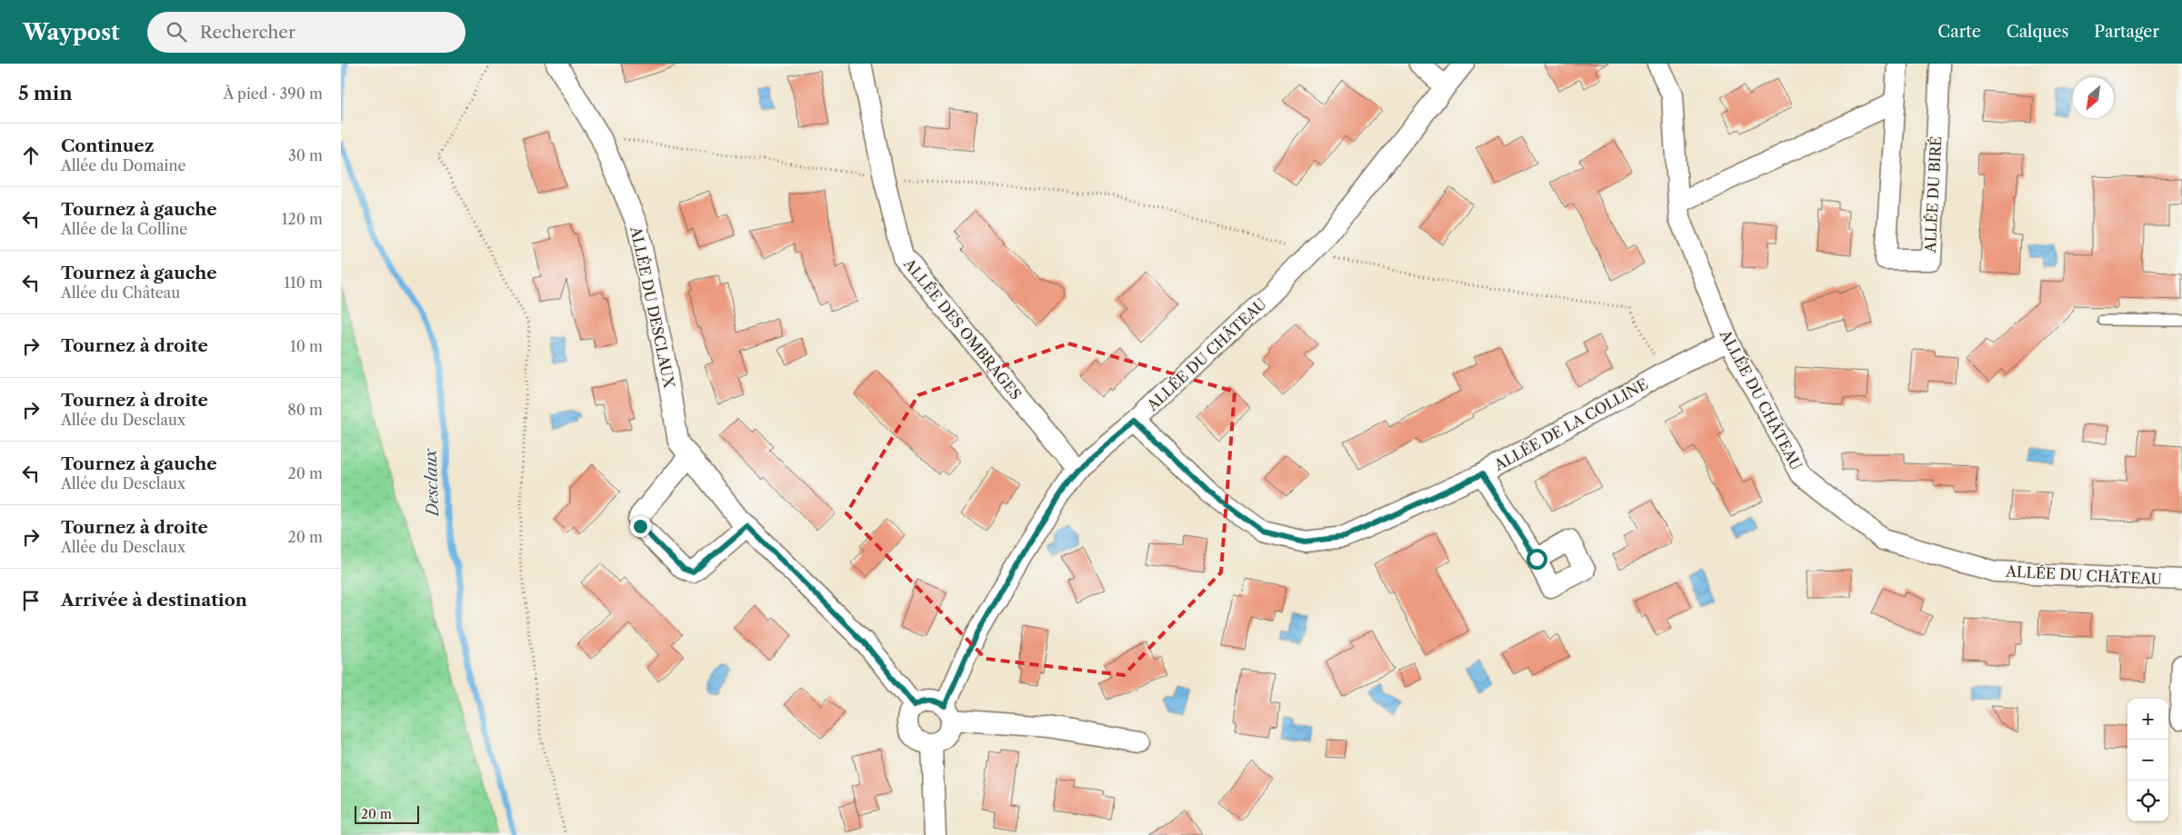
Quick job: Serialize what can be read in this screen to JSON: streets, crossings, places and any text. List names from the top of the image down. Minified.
{"streets":{"street":["ALLÉE DU BIRÉ","ALLÉE DU DESCLAUX","ALLÉE DES OMBRAGES","ALLÉE DU CHÂTEAU","ALLÉE DE LA COLLINE"]},"crossings":[["ALLÉE DU DESCLAUX","ALLÉE DU CHÂTEAU"],["ALLÉE DES OMBRAGES","ALLÉE DU CHÂTEAU"],["ALLÉE DU CHÂTEAU","ALLÉE DE LA COLLINE"]],"water":["Desclaux"],"scale_bar":"20 m","north":"bottom left","page":{"header":"Waypost","search":"Rechercher","nav":["Carte","Calques","Partager"],"heading":["5 min","À pied · 390 m"],"list":[["Continuez","Allée du Domaine","30 m"],["Tournez à gauche","Allée de la Colline","120 m"],["Tournez à gauche","Allée du Château","110 m"],["Tournez à droite","10 m"],["Tournez à droite","Allée du Desclaux","80 m"],["Tournez à gauche","Allée du Desclaux","20 m"],["Tournez à droite","Allée du Desclaux","20 m"],"Arrivée à destination"],"map_buttons":["+","−"],"scale":"20 m"}}
